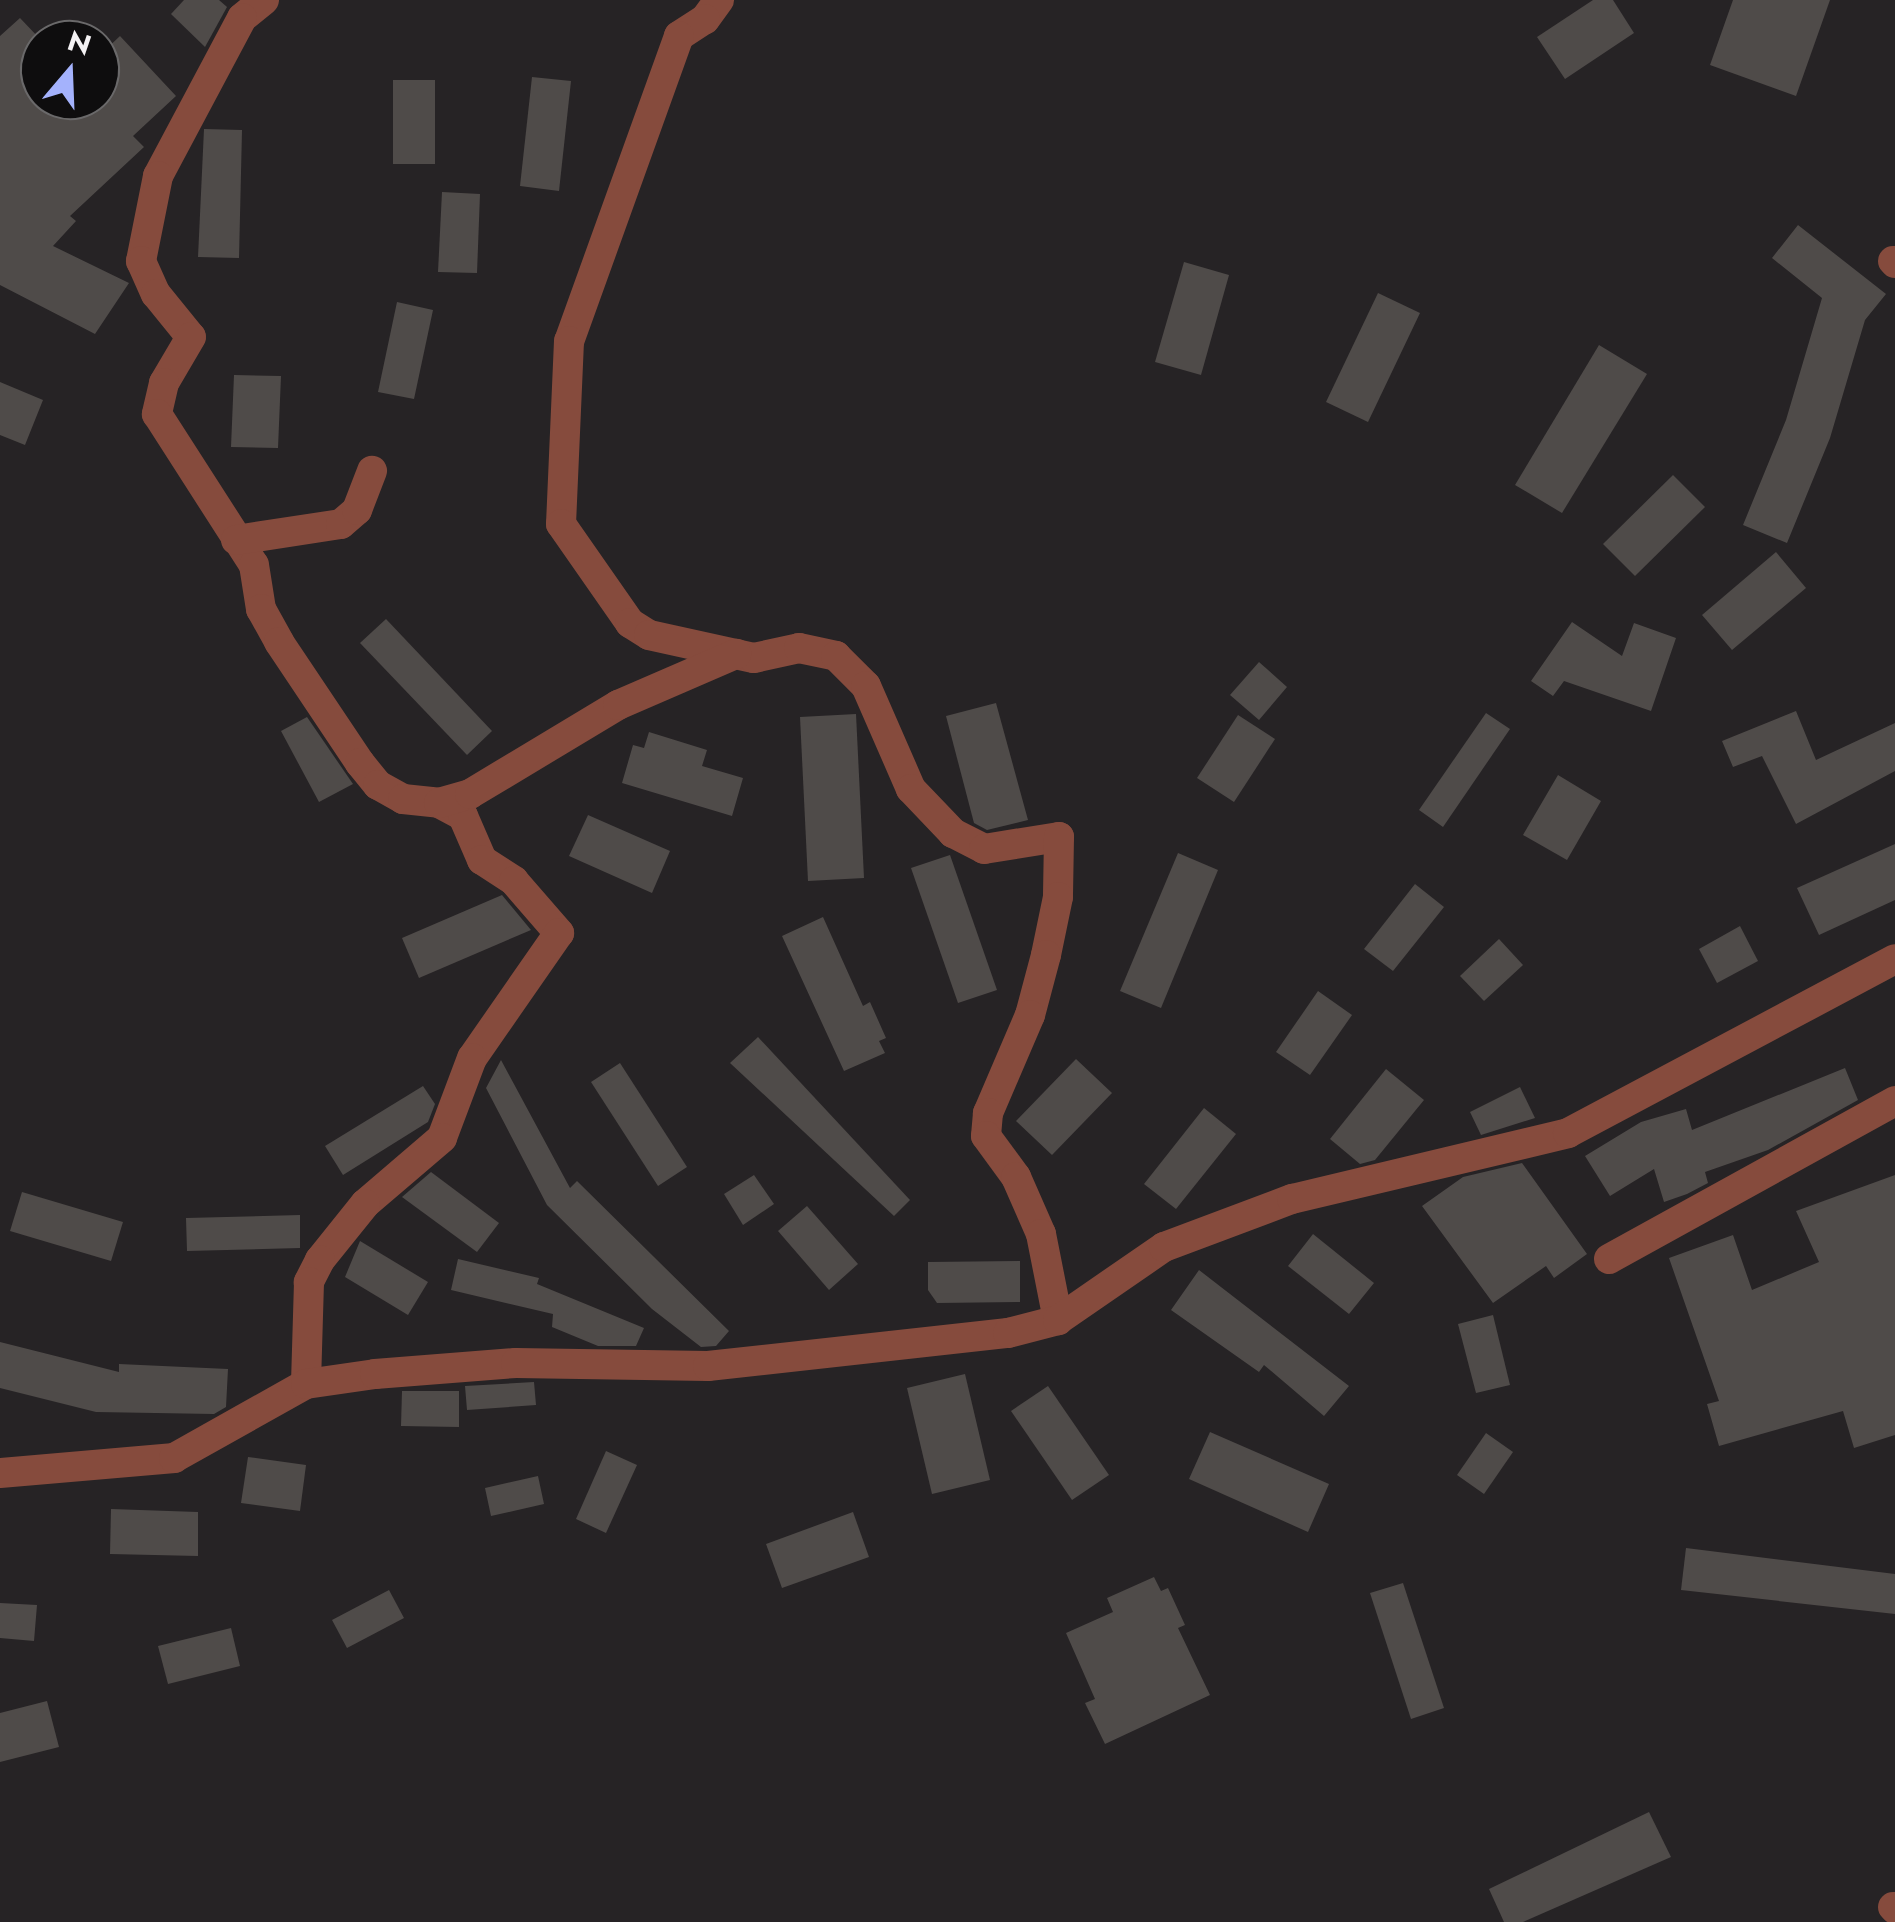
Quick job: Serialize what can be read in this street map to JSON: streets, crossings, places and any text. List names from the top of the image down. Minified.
{"north":"top"}
